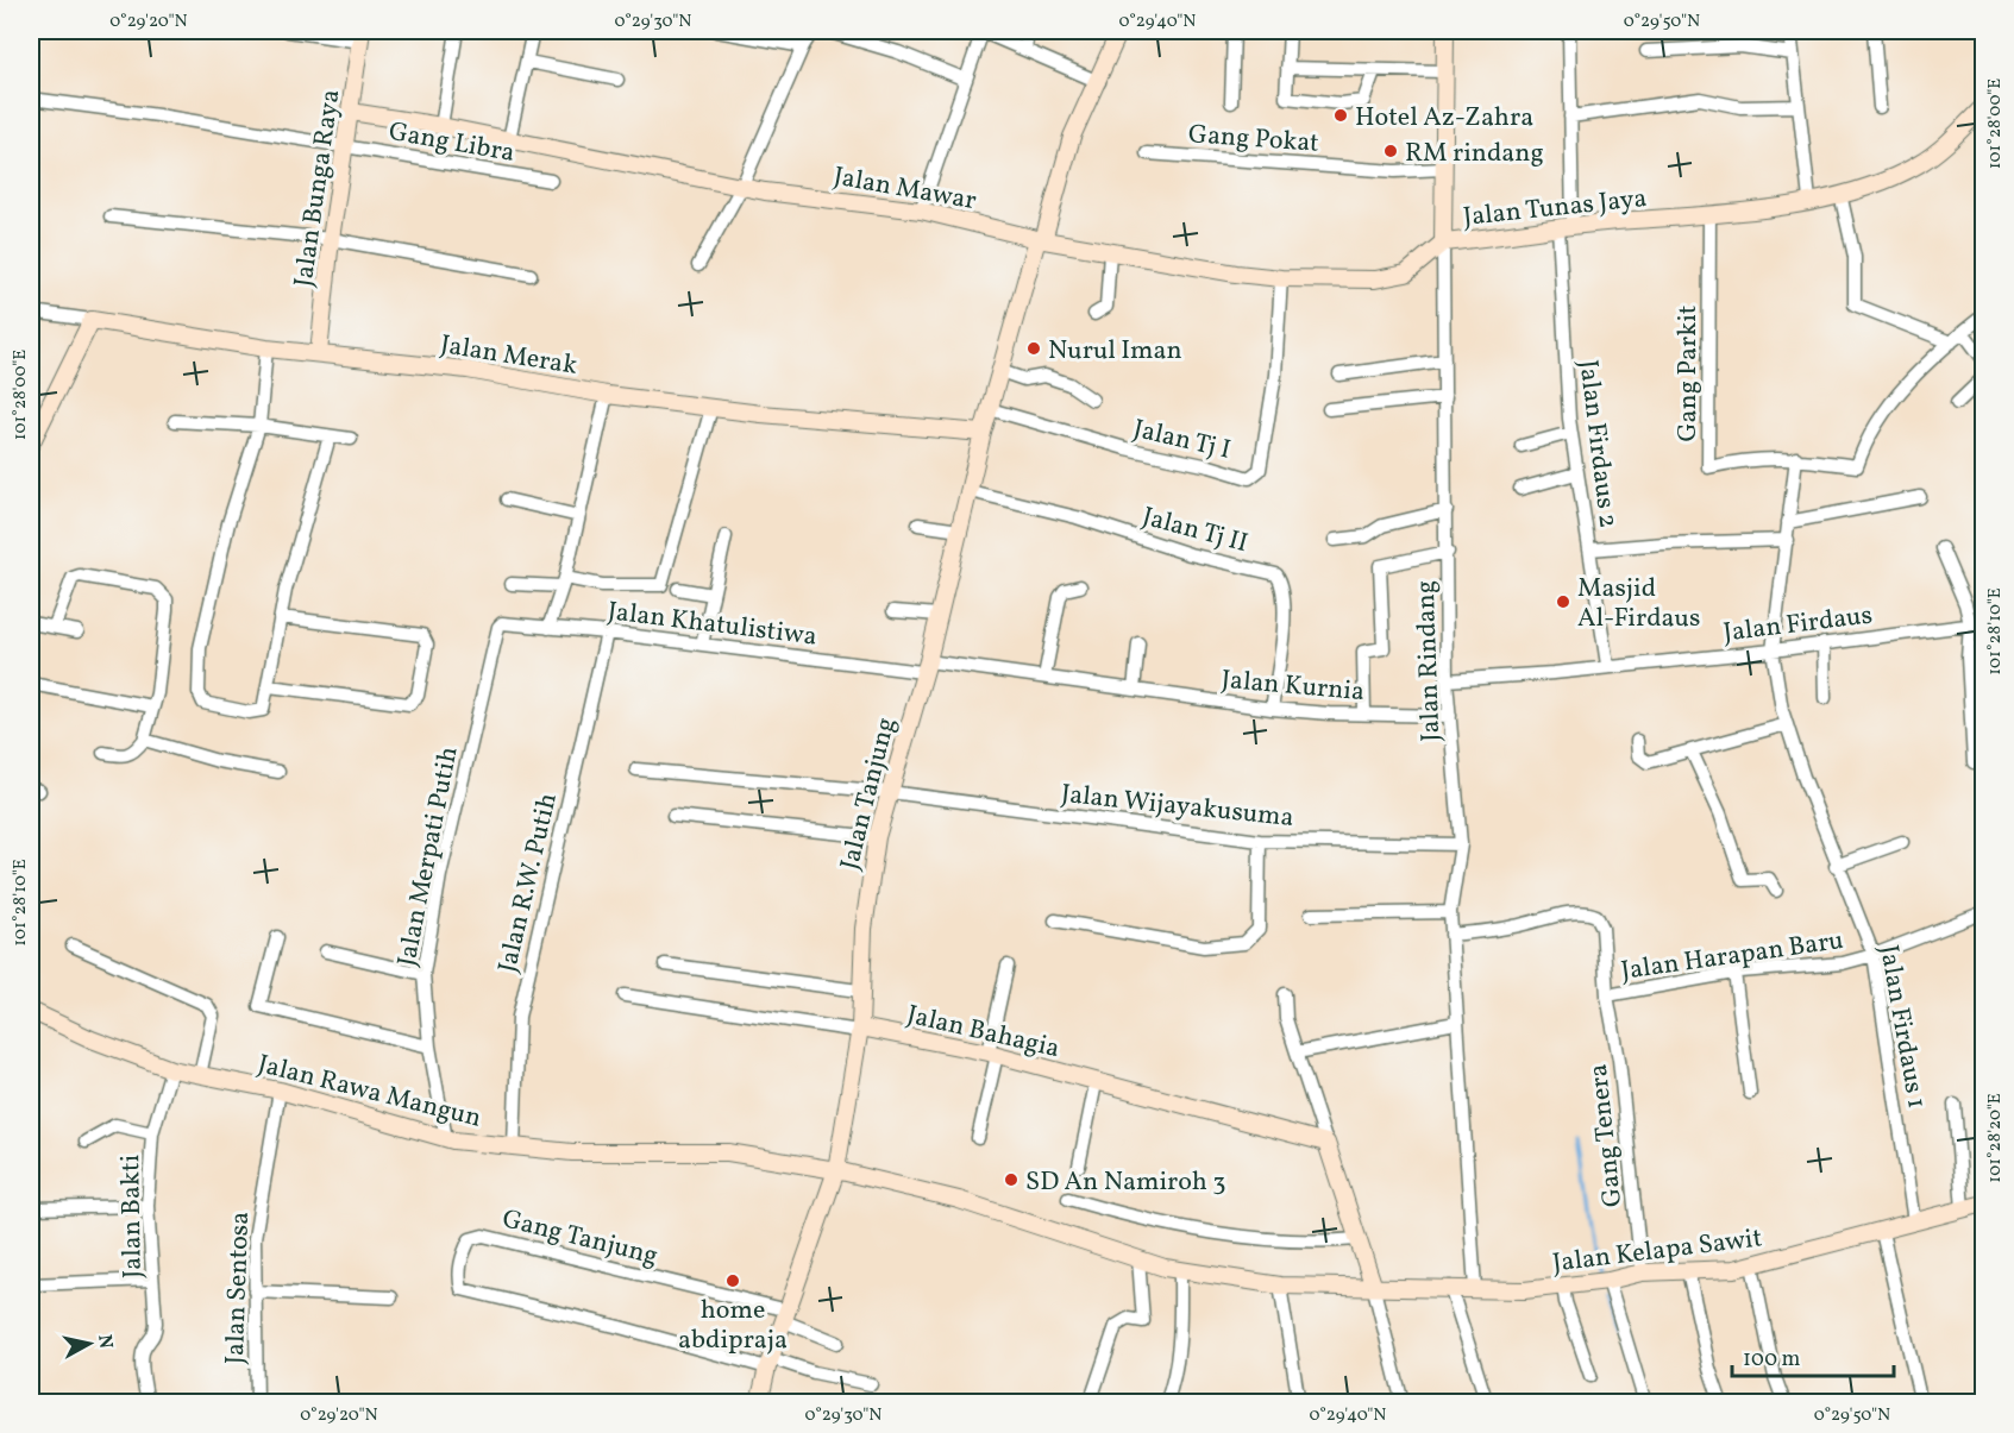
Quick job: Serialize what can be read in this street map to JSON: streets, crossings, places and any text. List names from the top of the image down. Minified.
{"streets":{"street":["Gang Pokat","Gang Libra","Jalan Mawar","Jalan Bunga Raya","Jalan Tunas Jaya","Jalan Merak","Gang Parkit","Jalan Tj I","Jalan Firdaus 2","Jalan Tj II","Jalan Khatulistiwa","Jalan Firdaus","Jalan Rindang","Jalan Kurnia","Jalan Tanjung","Jalan Wijayakusuma","Jalan Merpati Putih","Jalan R.W. Putih","Jalan Harapan Baru","Jalan Firdaus 1","Jalan Bahagia","Jalan Rawa Mangun","Gang Tenera","Jalan Bakti","Gang Tanjung","Jalan Kelapa Sawit","Jalan Sentosa"]},"crossings":[["Gang Pokat","Jalan Rindang"],["Gang Libra","Jalan Bunga Raya"],["Jalan Mawar","Jalan Bunga Raya"],["Jalan Mawar","Jalan Tunas Jaya"],["Jalan Mawar","Jalan Tj I"],["Jalan Mawar","Jalan Rindang"],["Jalan Mawar","Jalan Tanjung"],["Jalan Bunga Raya","Jalan Merak"],["Jalan Tunas Jaya","Gang Parkit"],["Jalan Tunas Jaya","Jalan Firdaus 2"],["Jalan Tunas Jaya","Jalan Rindang"],["Jalan Merak","Jalan Tanjung"],["Gang Parkit","Jalan Firdaus 1"],["Jalan Tj I","Jalan Tanjung"],["Jalan Firdaus 2","Jalan Firdaus"],["Jalan Tj II","Jalan Kurnia"],["Jalan Tj II","Jalan Tanjung"],["Jalan Khatulistiwa","Jalan Kurnia"],["Jalan Khatulistiwa","Jalan Tanjung"],["Jalan Khatulistiwa","Jalan Merpati Putih"],["Jalan Khatulistiwa","Jalan R.W. Putih"],["Jalan Firdaus","Jalan Rindang"],["Jalan Firdaus","Jalan Firdaus 1"],["Jalan Rindang","Jalan Kurnia"],["Jalan Rindang","Jalan Wijayakusuma"],["Jalan Rindang","Gang Tenera"],["Jalan Rindang","Jalan Kelapa Sawit"],["Jalan Kurnia","Jalan Tanjung"],["Jalan Tanjung","Jalan Wijayakusuma"],["Jalan Tanjung","Jalan Bahagia"],["Jalan Tanjung","Jalan Rawa Mangun"],["Jalan Tanjung","Gang Tanjung"],["Jalan Tanjung","Jalan Kelapa Sawit"],["Jalan Merpati Putih","Jalan Rawa Mangun"],["Jalan R.W. Putih","Jalan Rawa Mangun"],["Jalan Harapan Baru","Jalan Firdaus 1"],["Jalan Harapan Baru","Gang Tenera"],["Jalan Firdaus 1","Jalan Kelapa Sawit"],["Jalan Rawa Mangun","Jalan Bakti"],["Jalan Rawa Mangun","Jalan Kelapa Sawit"],["Jalan Rawa Mangun","Jalan Sentosa"],["Gang Tenera","Jalan Kelapa Sawit"]],"places":["Hotel Az-Zahra","RM rindang","Nurul Iman","Masjid Al-Firdaus","SD An Namiroh 3","home abdipraja"],"scale_bar":"100 m","north":"right","coordinates":["0°29'20\"N","0°29'30\"N","0°29'40\"N","0°29'50\"N","101°28'00\"E","101°28'10\"E","101°28'20\"E"]}
